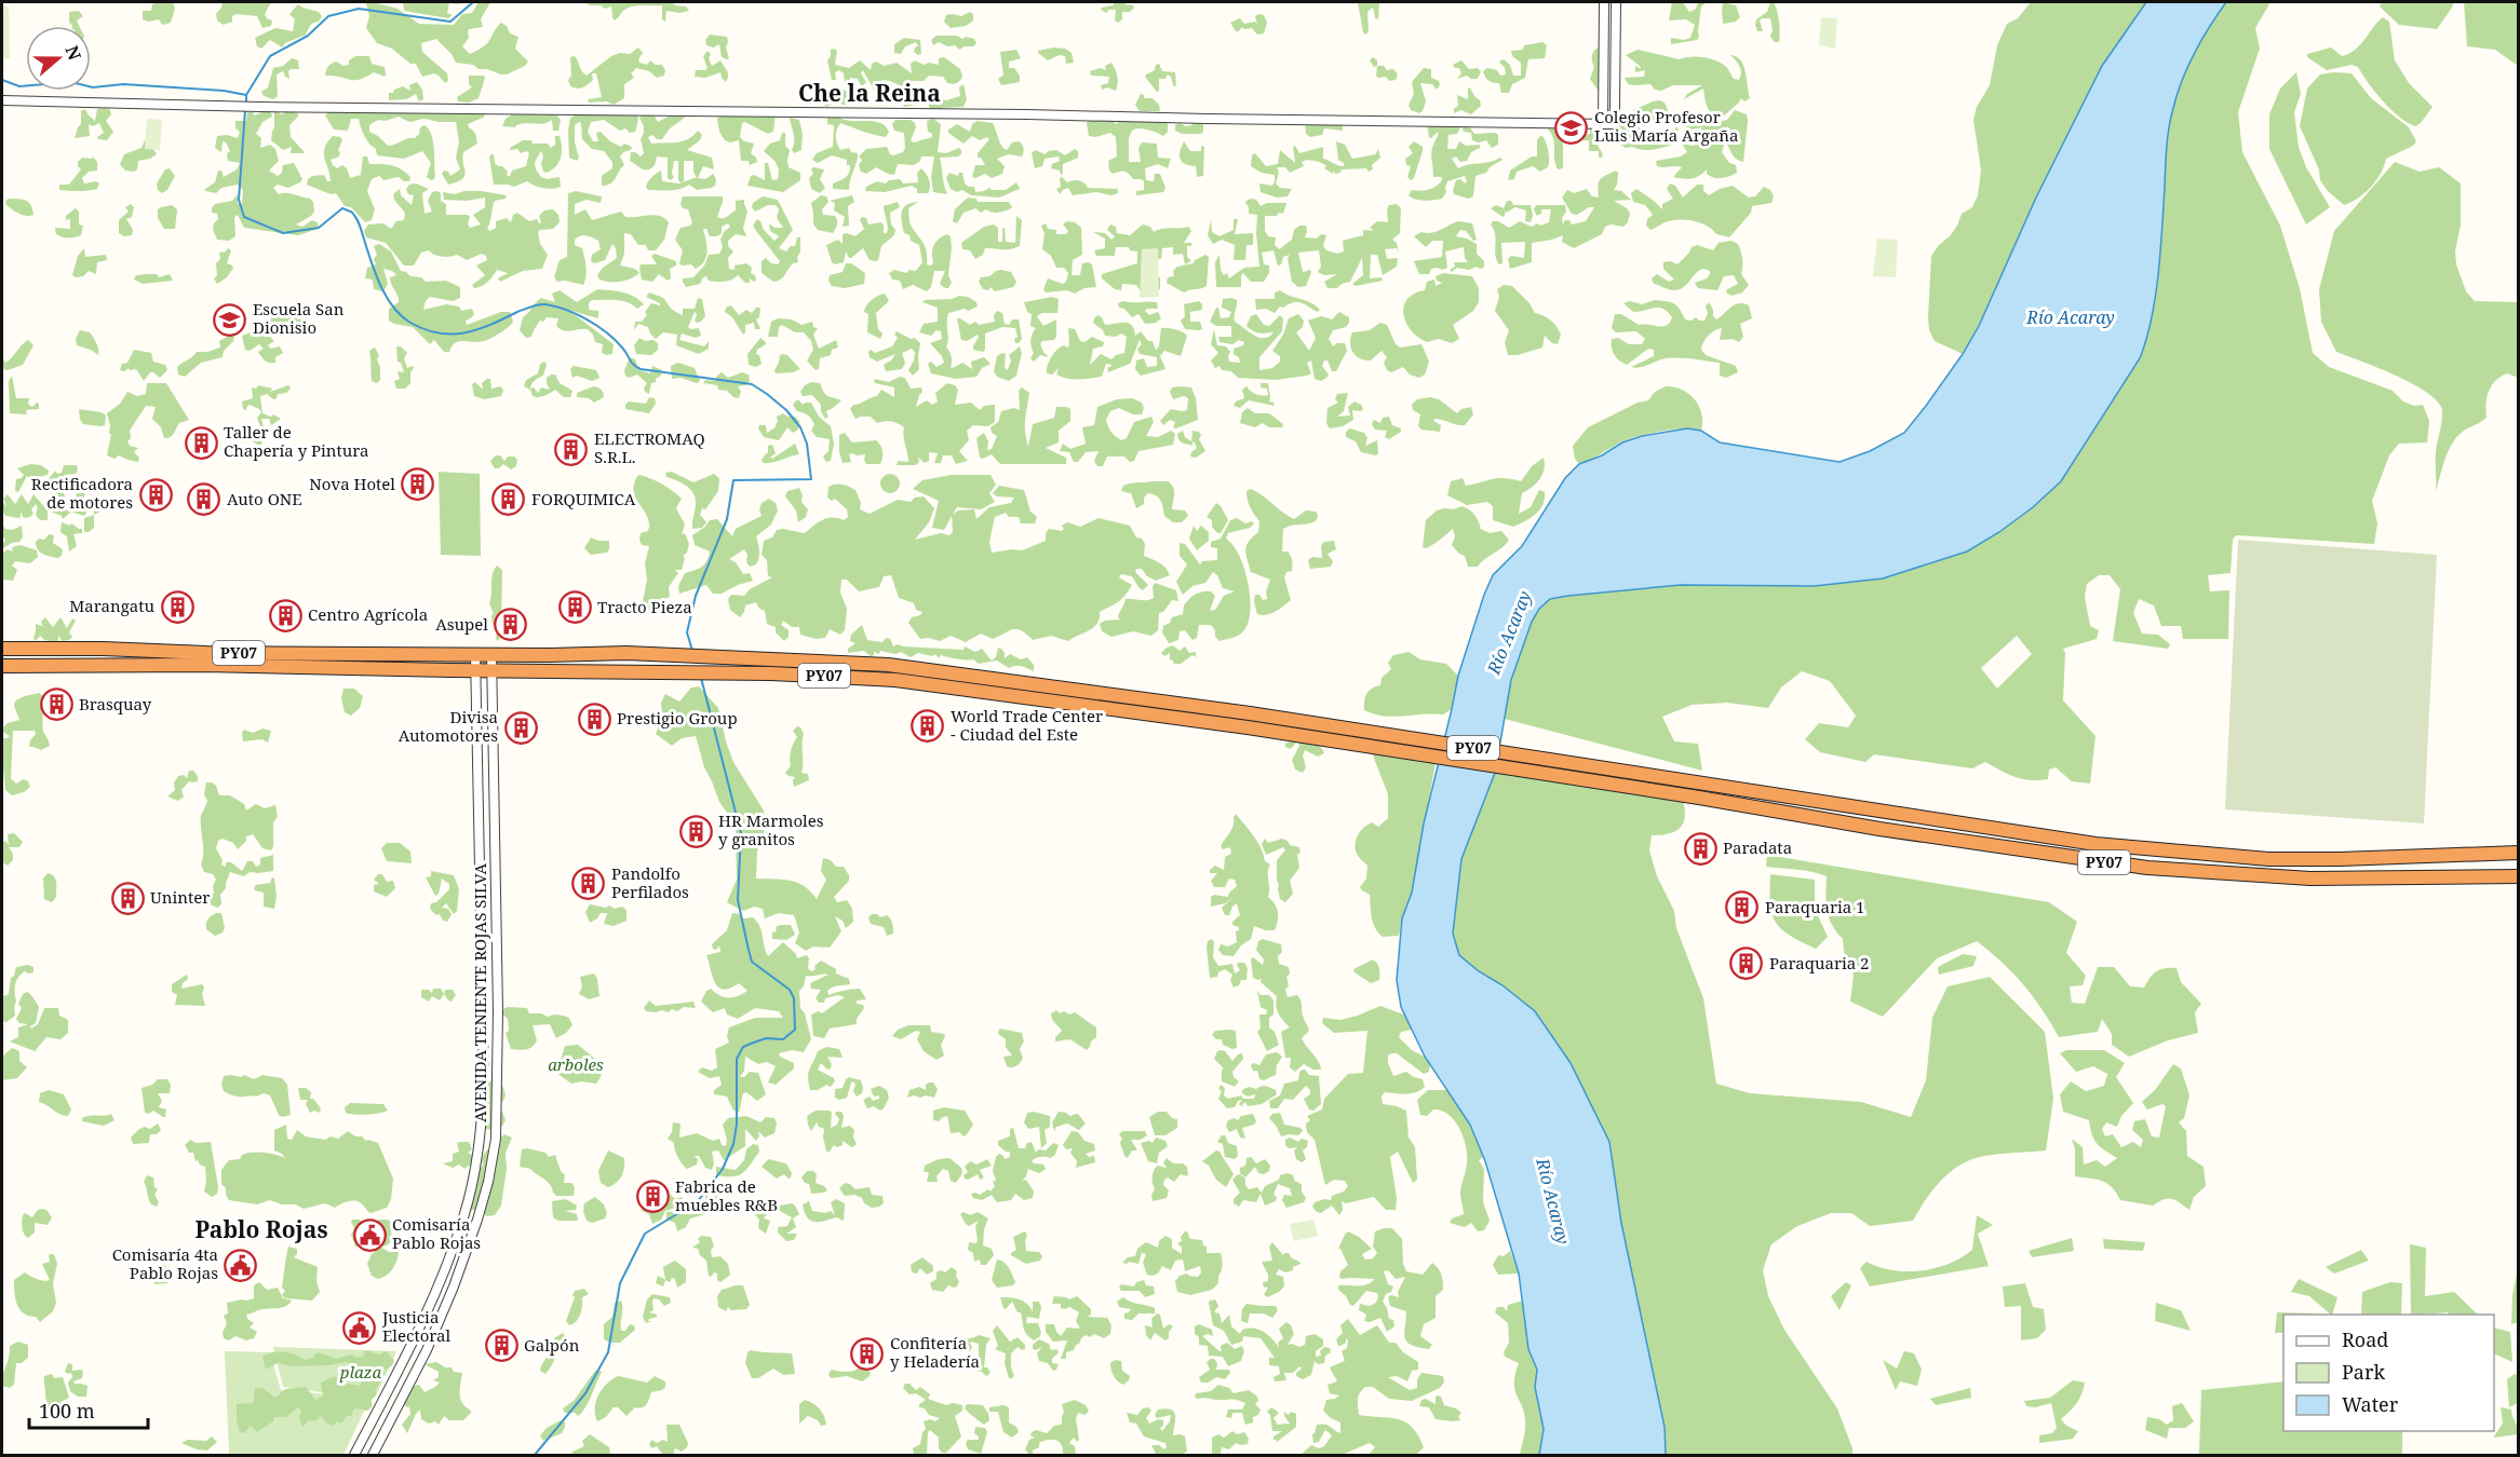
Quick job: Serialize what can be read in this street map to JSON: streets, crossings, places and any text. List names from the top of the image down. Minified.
{"streets":{"highway":["PY07"],"street":["AVENIDA TENIENTE ROJAS SILVA"]},"crossings":[["PY07","AVENIDA TENIENTE ROJAS SILVA"]],"districts":["Che la Reina","Pablo Rojas"],"water":["Río Acaray"],"parks":["arboles","plaza"],"places":{"school or university":["Colegio Profesor Luis María Argaña","Escuela San Dionisio"],"building":["Taller de Chapería y Pintura","ELECTROMAQ S.R.L.","Nova Hotel","Rectificadora de motores","Auto ONE","FORQUIMICA","Marangatu","Tracto Pieza","Centro Agrícola","Asupel","Brasquay","Prestigio Group","World Trade Center - Ciudad del Este","Divisa Automotores","HR Marmoles y granitos","Paradata","Pandolfo Perfilados","Uninter","Paraquaria 1","Paraquaria 2","Fabrica de muebles R&B","Galpón","Confitería y Heladería"],"public building":["Comisaría Pablo Rojas","Comisaría 4ta Pablo Rojas","Justicia Electoral"]},"legend":["Road","Park","Water"],"scale_bar":"100 m","north":"right"}
